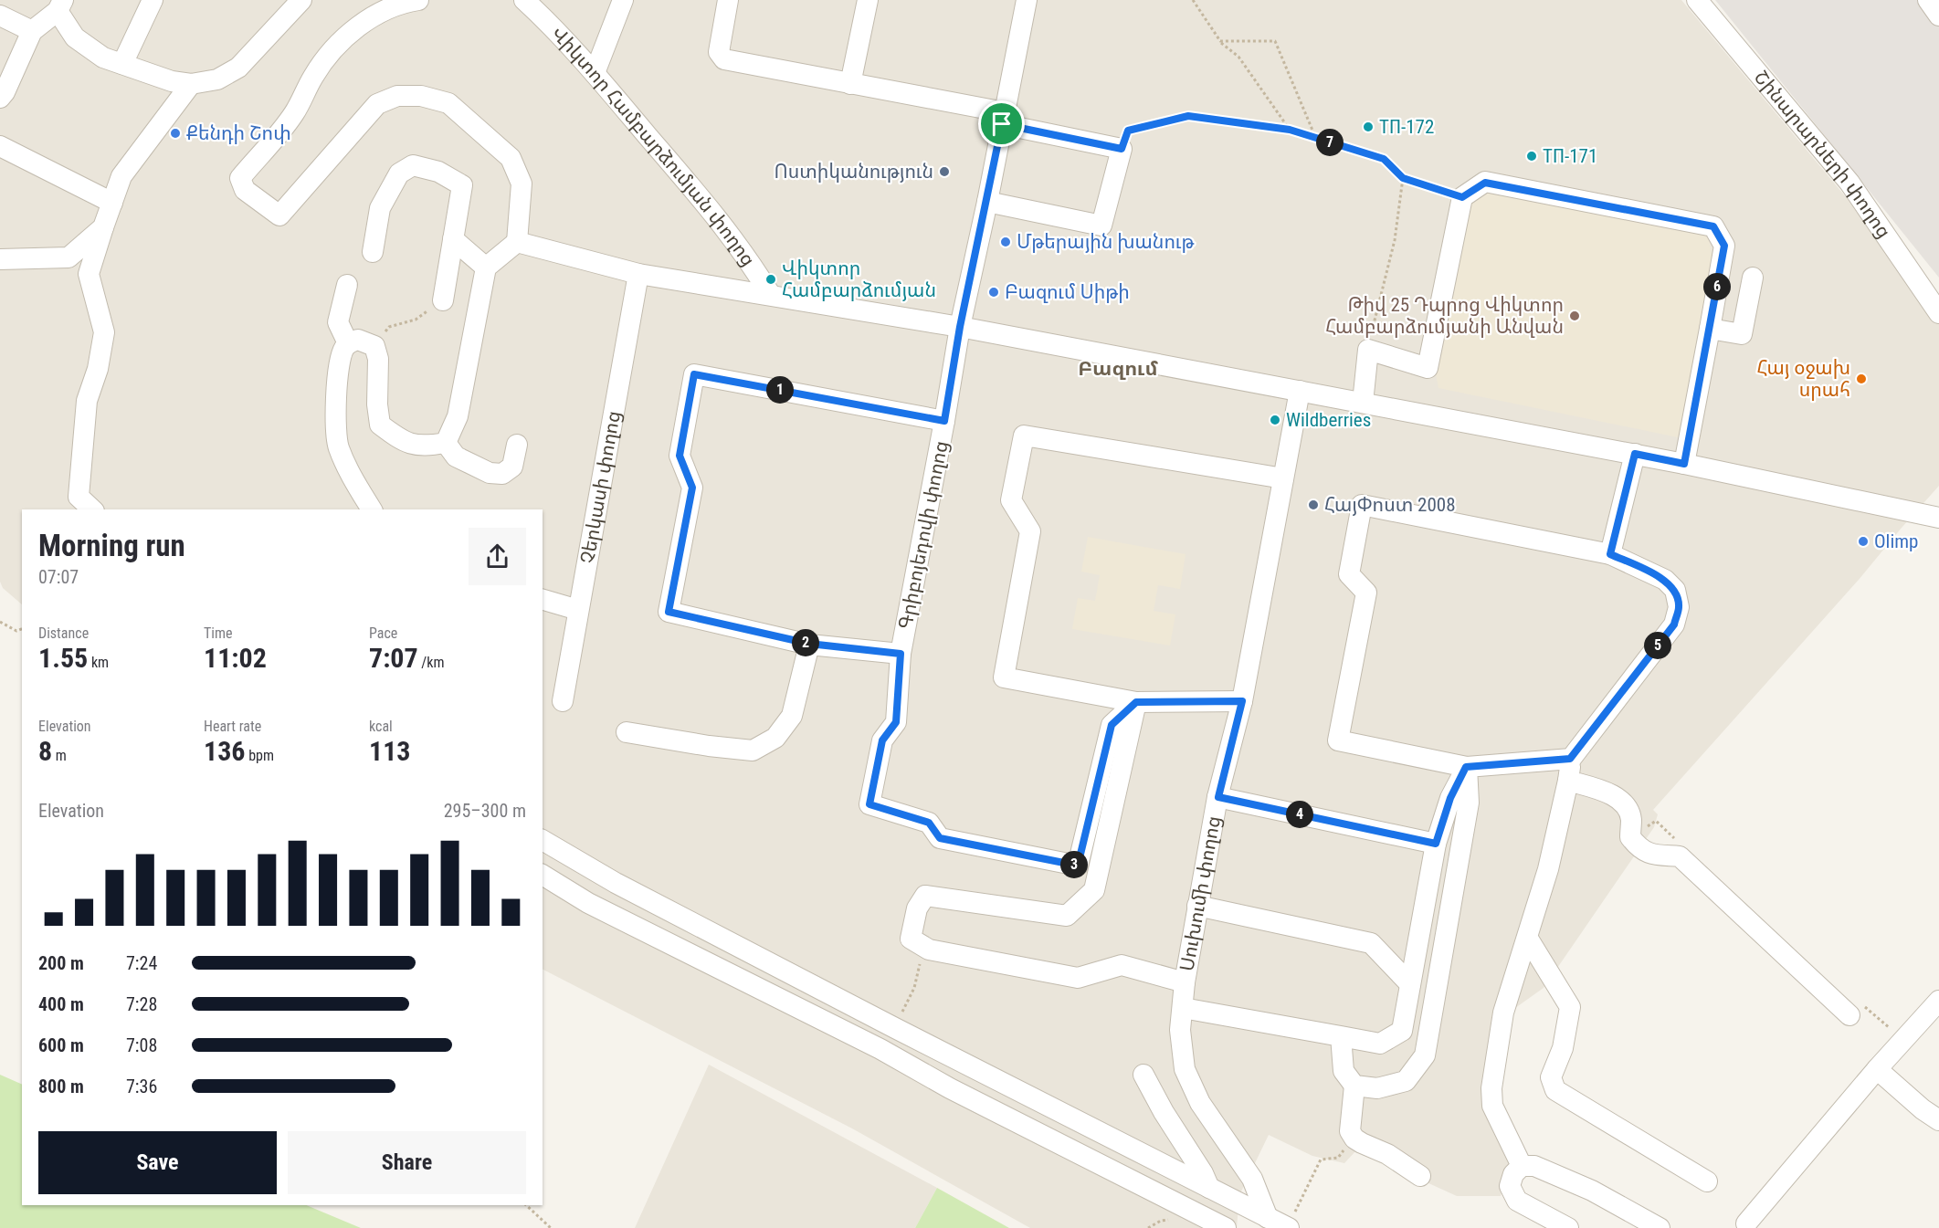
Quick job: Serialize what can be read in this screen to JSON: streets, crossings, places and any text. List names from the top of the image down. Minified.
{"streets":{"street":["Վիկտոր Համբարձումյան փողոց","Շինարարների փողոց","Չերկասի փողոց","Գրիբոյեդովի փողոց","Սուխումի փողոց"]},"districts":["Բազում"],"places":["ТП-172","Քենդի Շոփ","ТП-171","Ոստիկանություն","Մթերային խանութ","Վիկտոր Համբարձումյան","Բազում Սիթի","Թիվ 25 Դպրոց Վիկտոր Համբարձումյանի Անվան","Հայ օջախ սրահ","Wildberries","ՀայՓոստ 2008","Olimp"],"page":{"pins":["7","6","1","2","5","4","3"],"heading":["Morning run","07:07"],"stats":[["Distance","1.55 km"],["Time","11:02"],["Pace","7:07 /km"],["Elevation","8 m"],["Heart rate","136 bpm"],["kcal","113"]],"chart":["Elevation","295–300 m"],"list":[{"name":"200 m","note":"7:24"},{"name":"400 m","note":"7:28"},{"name":"600 m","note":"7:08"},{"name":"800 m","note":"7:36"}],"buttons":["Save","Share"]}}
